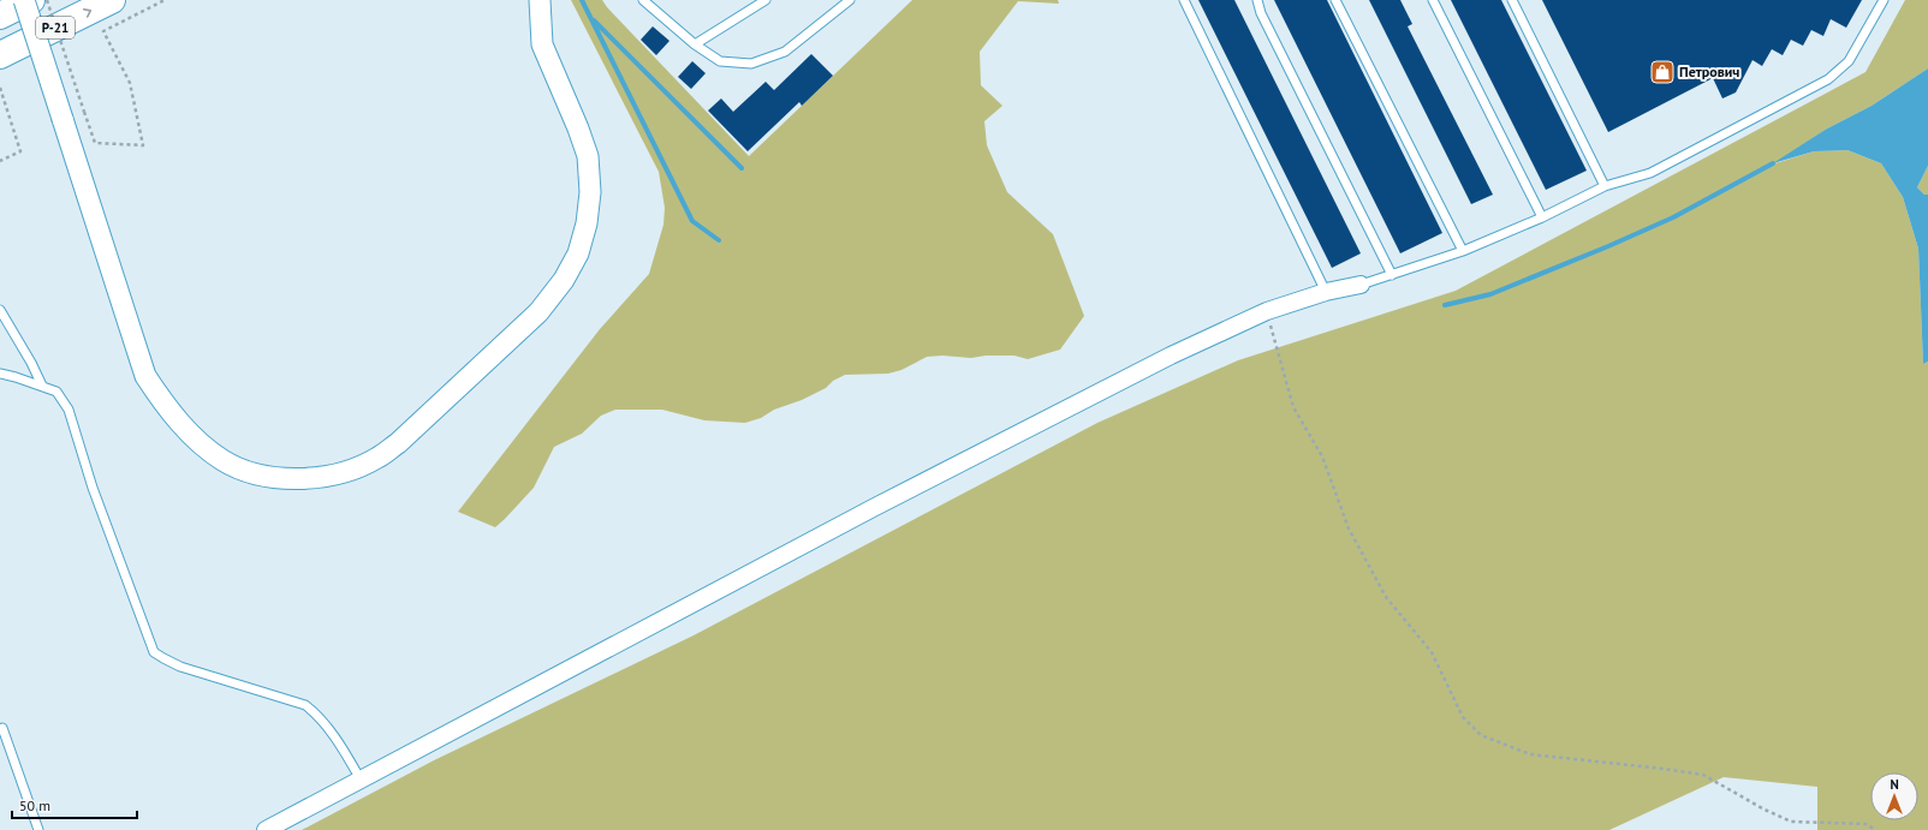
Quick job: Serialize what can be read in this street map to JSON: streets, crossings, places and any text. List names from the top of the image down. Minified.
{"streets":{"main road":["Р-21"]},"places":{"shop":["Петрович"]},"scale_bar":"50 m","north":"top"}
